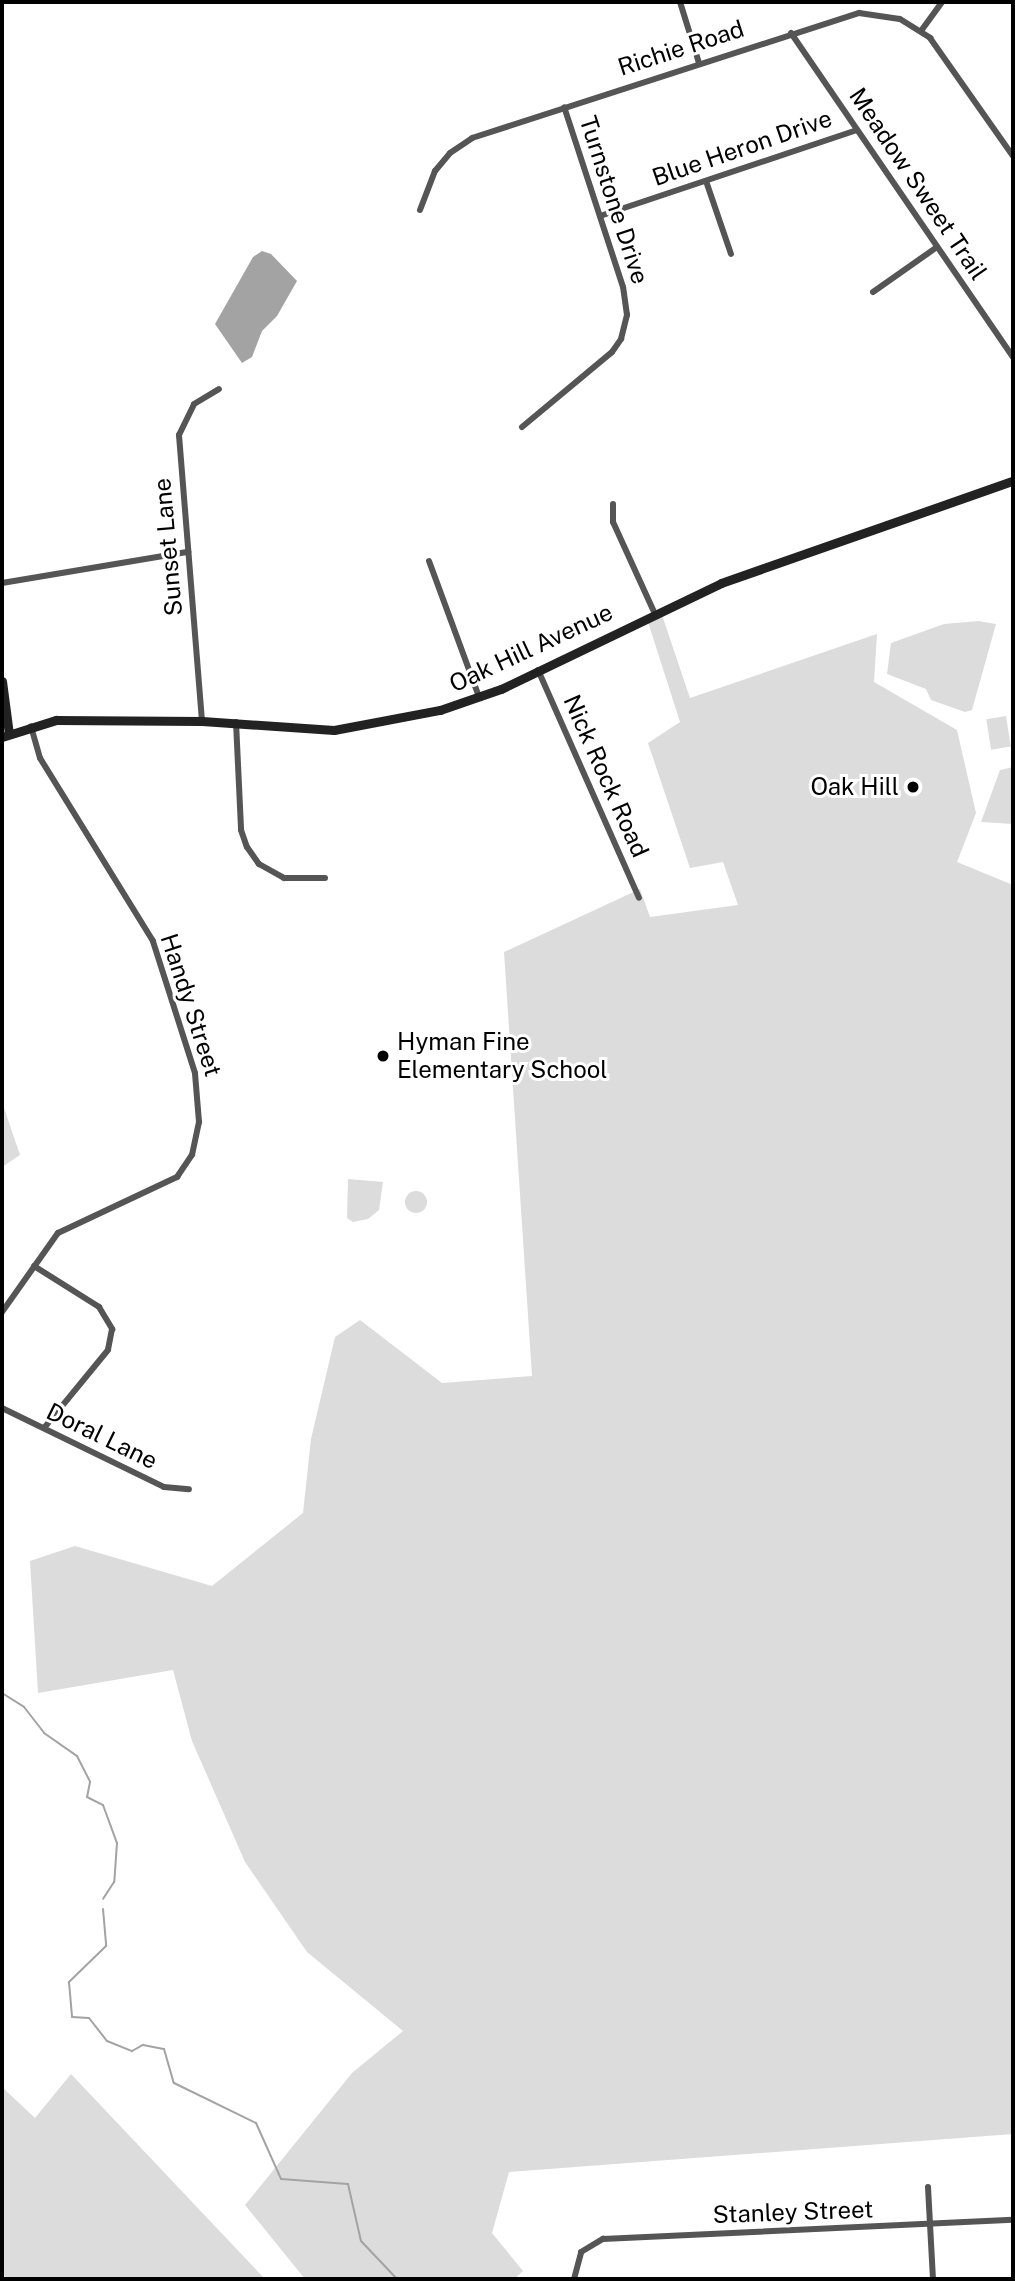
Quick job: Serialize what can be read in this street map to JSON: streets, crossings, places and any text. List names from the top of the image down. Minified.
{"streets":{"main road":["Oak Hill Avenue"],"street":["Richie Road","Blue Heron Drive","Meadow Sweet Trail","Turnstone Drive","Sunset Lane","Nick Rock Road","Handy Street","Doral Lane","Stanley Street"]},"crossings":[["Richie Road","Meadow Sweet Trail"],["Richie Road","Turnstone Drive"],["Blue Heron Drive","Meadow Sweet Trail"],["Blue Heron Drive","Turnstone Drive"],["Sunset Lane","Oak Hill Avenue"],["Oak Hill Avenue","Nick Rock Road"],["Oak Hill Avenue","Handy Street"]],"places":["Oak Hill","Hyman Fine Elementary School"]}
